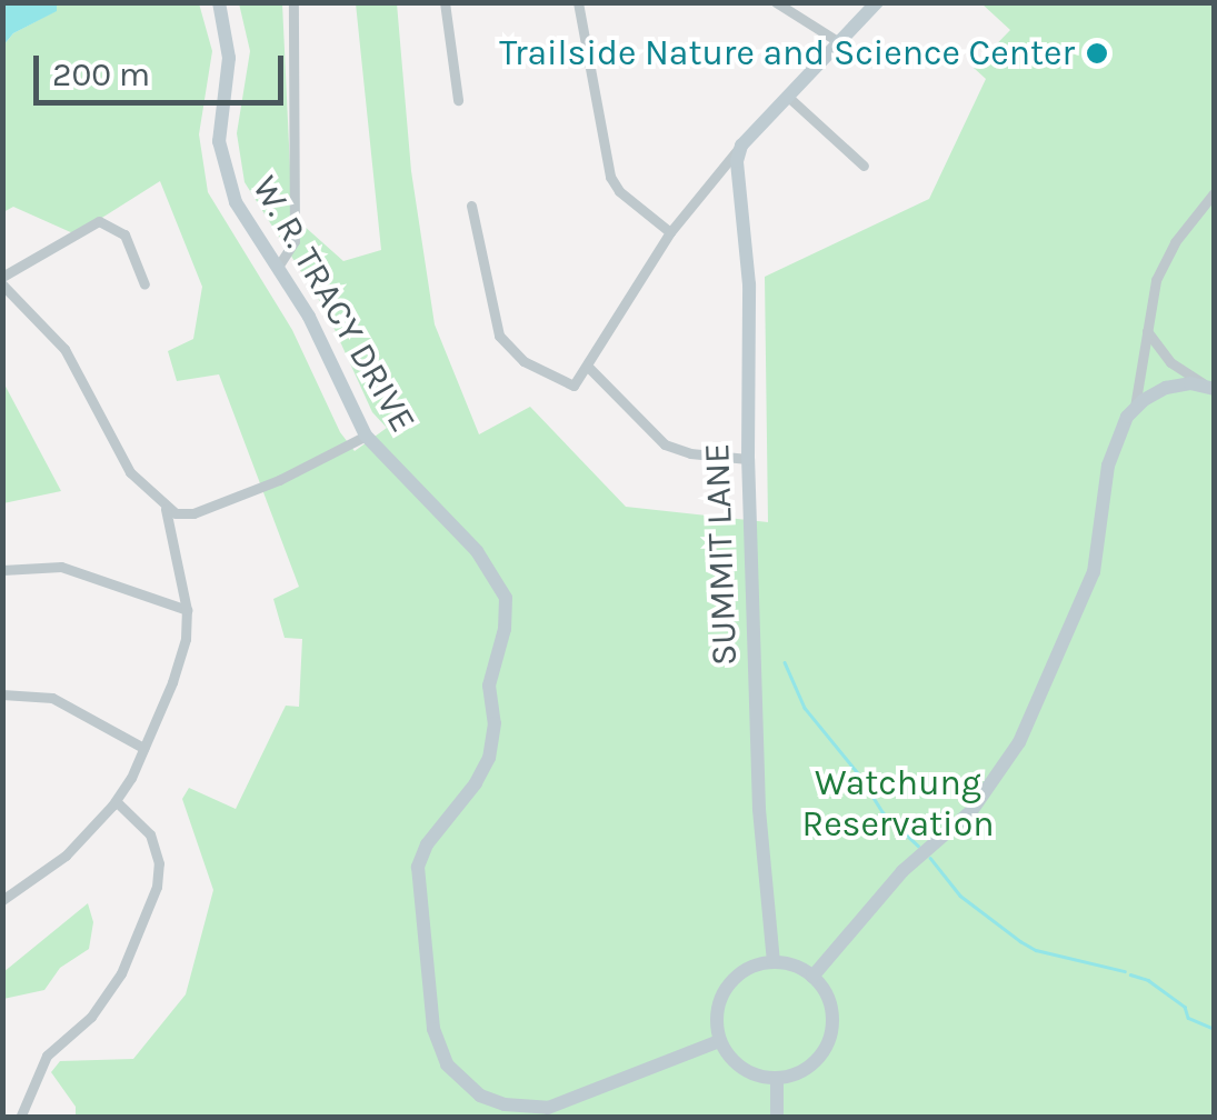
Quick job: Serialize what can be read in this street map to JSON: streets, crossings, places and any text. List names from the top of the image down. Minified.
{"streets":{"street":["W. R. TRACY DRIVE","SUMMIT LANE"]},"crossings":[["W. R. TRACY DRIVE","SUMMIT LANE"]],"parks":["Watchung Reservation"],"places":["Trailside Nature and Science Center"],"scale_bar":"200 m"}
